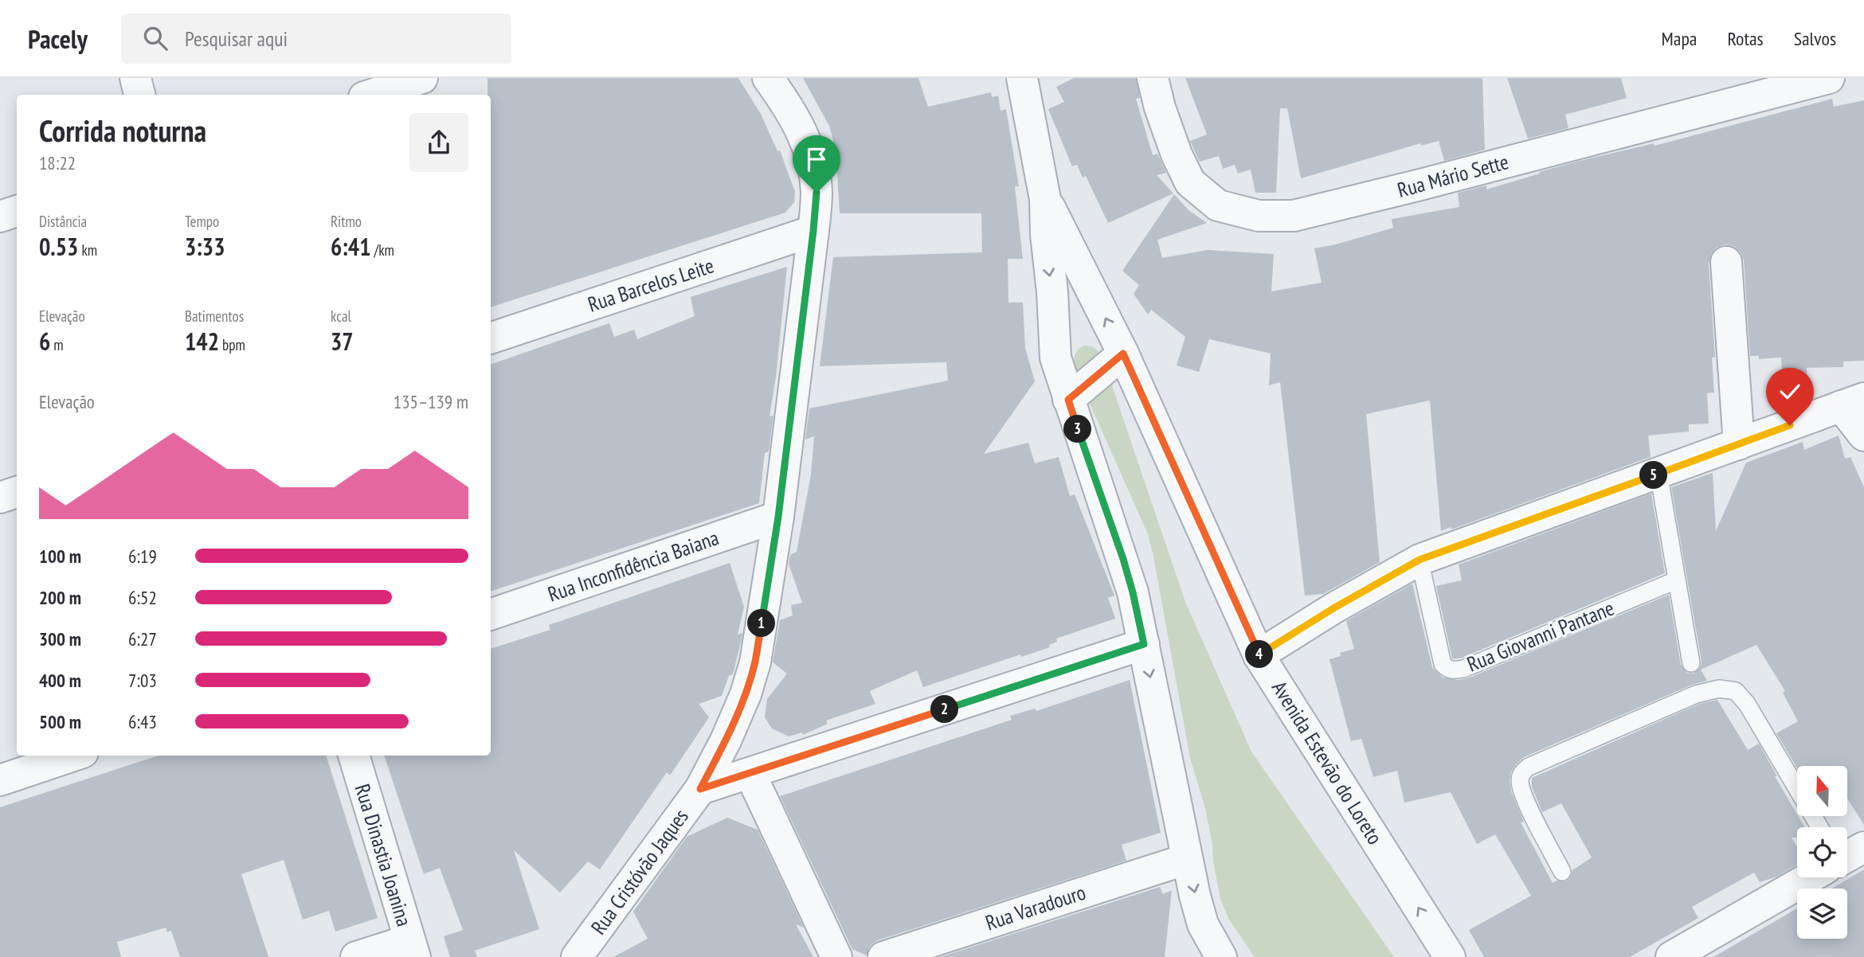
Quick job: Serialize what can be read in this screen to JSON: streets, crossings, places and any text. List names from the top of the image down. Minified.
{"streets":{"street":["Rua Mário Sette","Rua Barcelos Leite","Rua Inconfidência Baiana","Avenida Estevão do Loreto","Rua Dinastia Joanina","Rua Cristóvão Jaques","Rua Varadouro"],"lane":["Rua Giovanni Pantane"]},"crossings":[["Rua Barcelos Leite","Rua Cristóvão Jaques"],["Rua Inconfidência Baiana","Rua Cristóvão Jaques"],["Avenida Estevão do Loreto","Rua Varadouro"]],"north":"top","page":{"header":"Pacely","search":"Pesquisar aqui","nav":["Mapa","Rotas","Salvos"],"heading":["Corrida noturna","18:22"],"stats":[["Distância","0.53 km"],["Tempo","3:33"],["Ritmo","6:41 /km"],["Elevação","6 m"],["Batimentos","142 bpm"],["kcal","37"]],"chart":["Elevação","135–139 m"],"pins":["3","5","1","4","2"],"list":[{"name":"100 m","note":"6:19"},{"name":"200 m","note":"6:52"},{"name":"300 m","note":"6:27"},{"name":"400 m","note":"7:03"},{"name":"500 m","note":"6:43"}]}}
